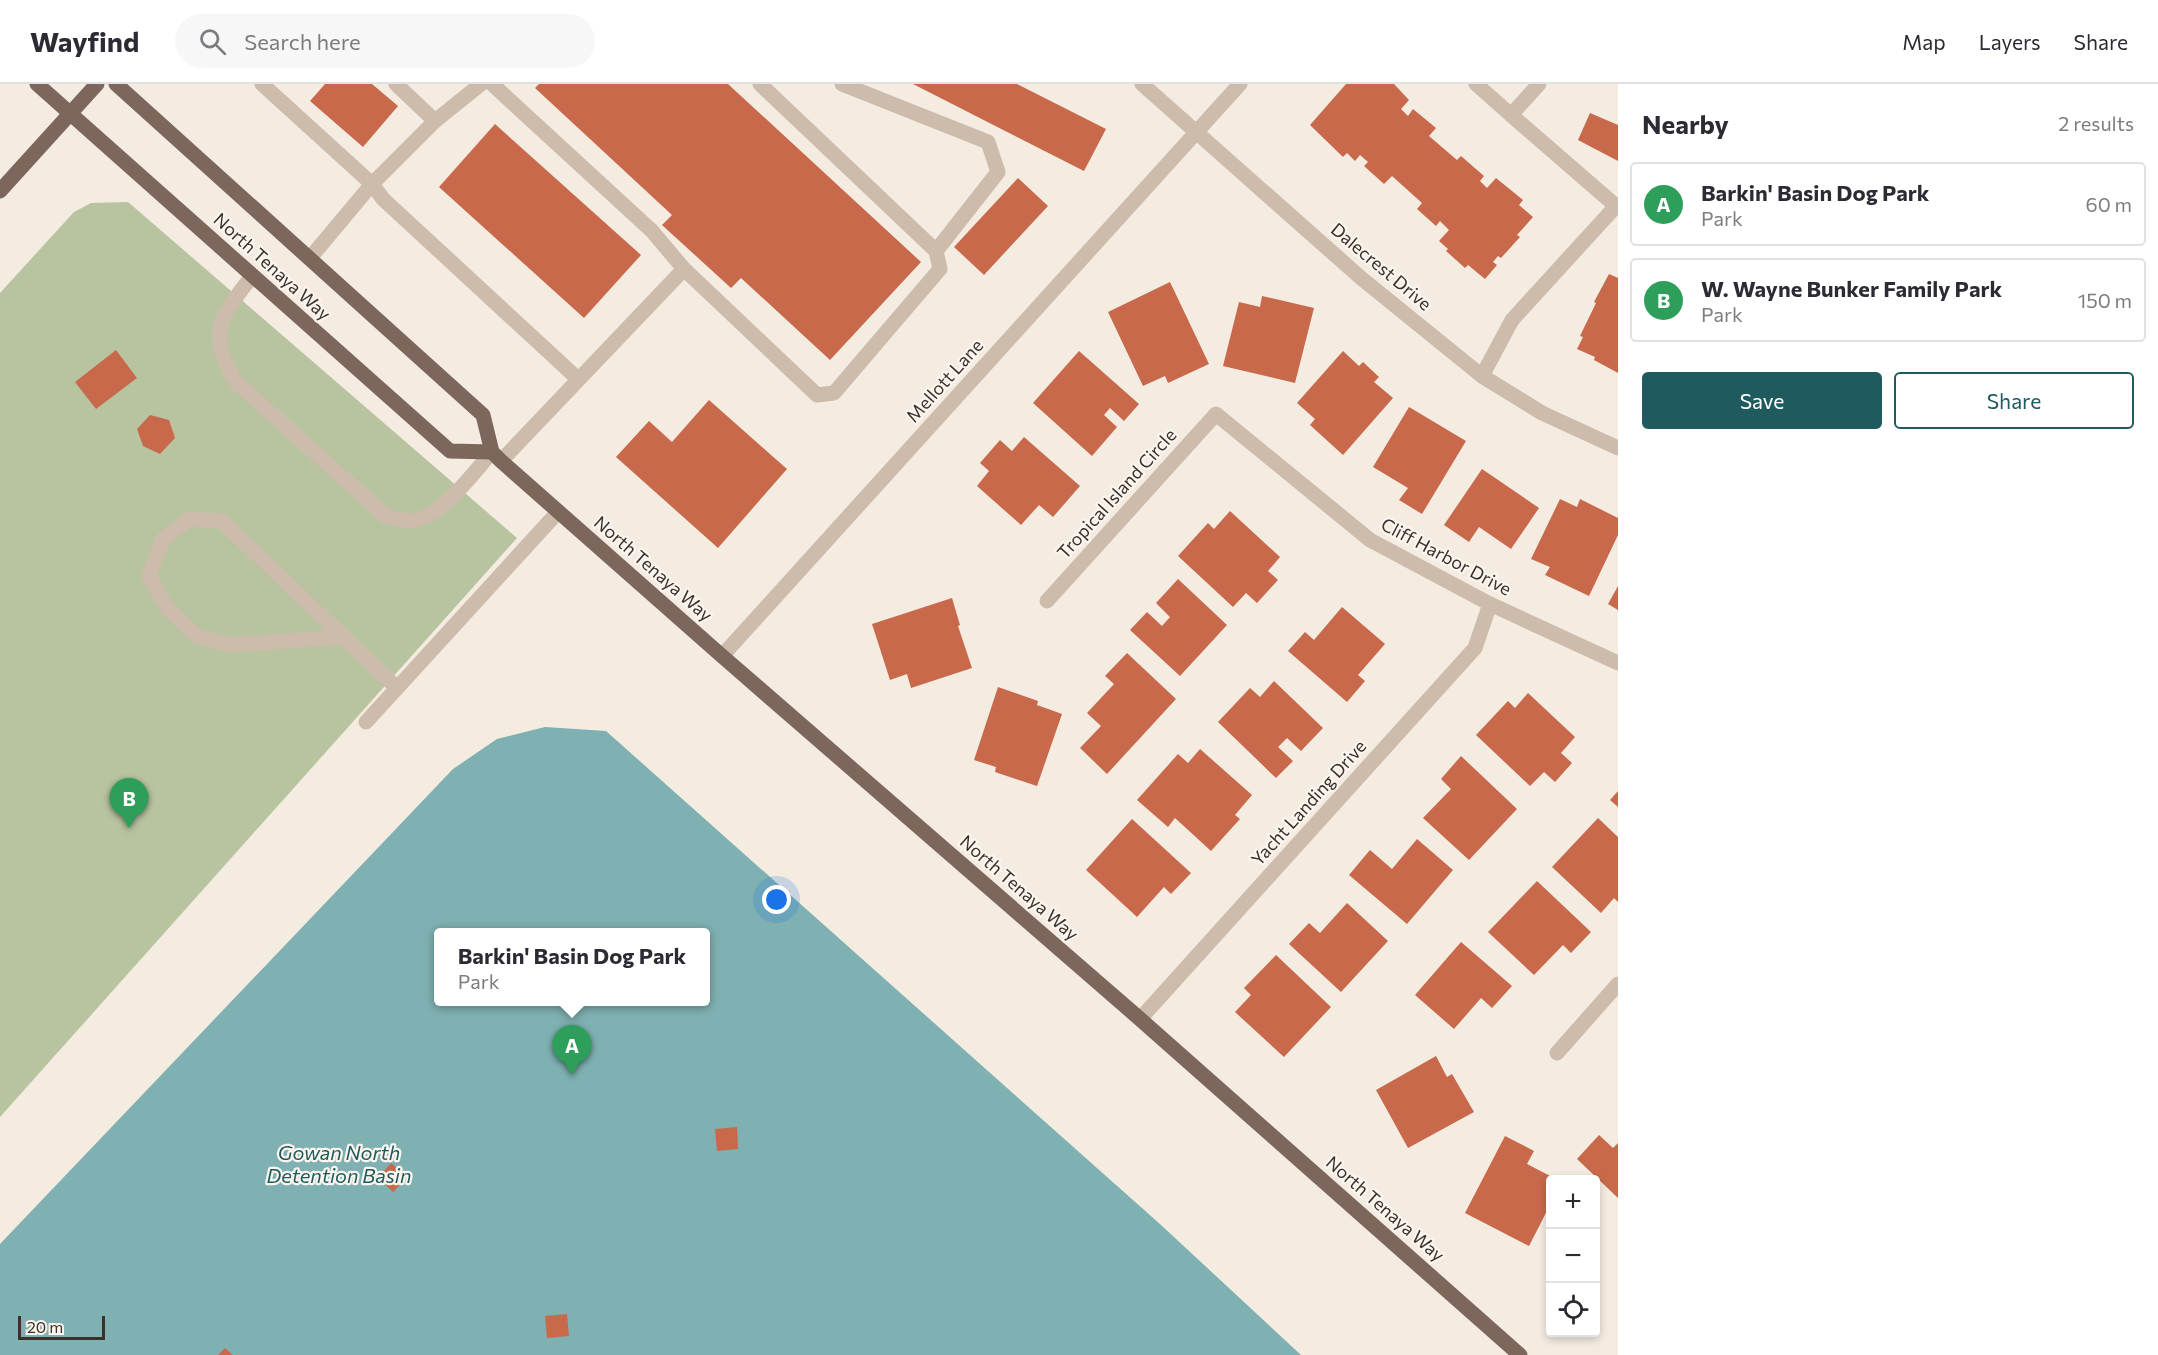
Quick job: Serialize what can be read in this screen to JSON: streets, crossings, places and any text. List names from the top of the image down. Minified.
{"streets":{"main road":["North Tenaya Way"],"street":["Dalecrest Drive","Mellott Lane","Tropical Island Circle","Cliff Harbor Drive","Yacht Landing Drive"]},"crossings":[["North Tenaya Way","Mellott Lane"],["North Tenaya Way","Yacht Landing Drive"],["Dalecrest Drive","Mellott Lane"],["Tropical Island Circle","Cliff Harbor Drive"],["Cliff Harbor Drive","Yacht Landing Drive"]],"water":["Gowan North Detention Basin"],"scale_bar":"20 m","page":{"header":"Wayfind","search":"Search here","nav":["Map","Layers","Share"],"heading":["Nearby","2 results"],"list":[{"mark":"A","name":"Barkin' Basin Dog Park","note":"Park","value":"60 m"},{"mark":"B","name":"W. Wayne Bunker Family Park","note":"Park","value":"150 m"}],"buttons":["Save","Share"],"pins":["B","A"],"popup":["Barkin' Basin Dog Park","Park"],"map_buttons":["+","−"],"scale":"20 m"}}
